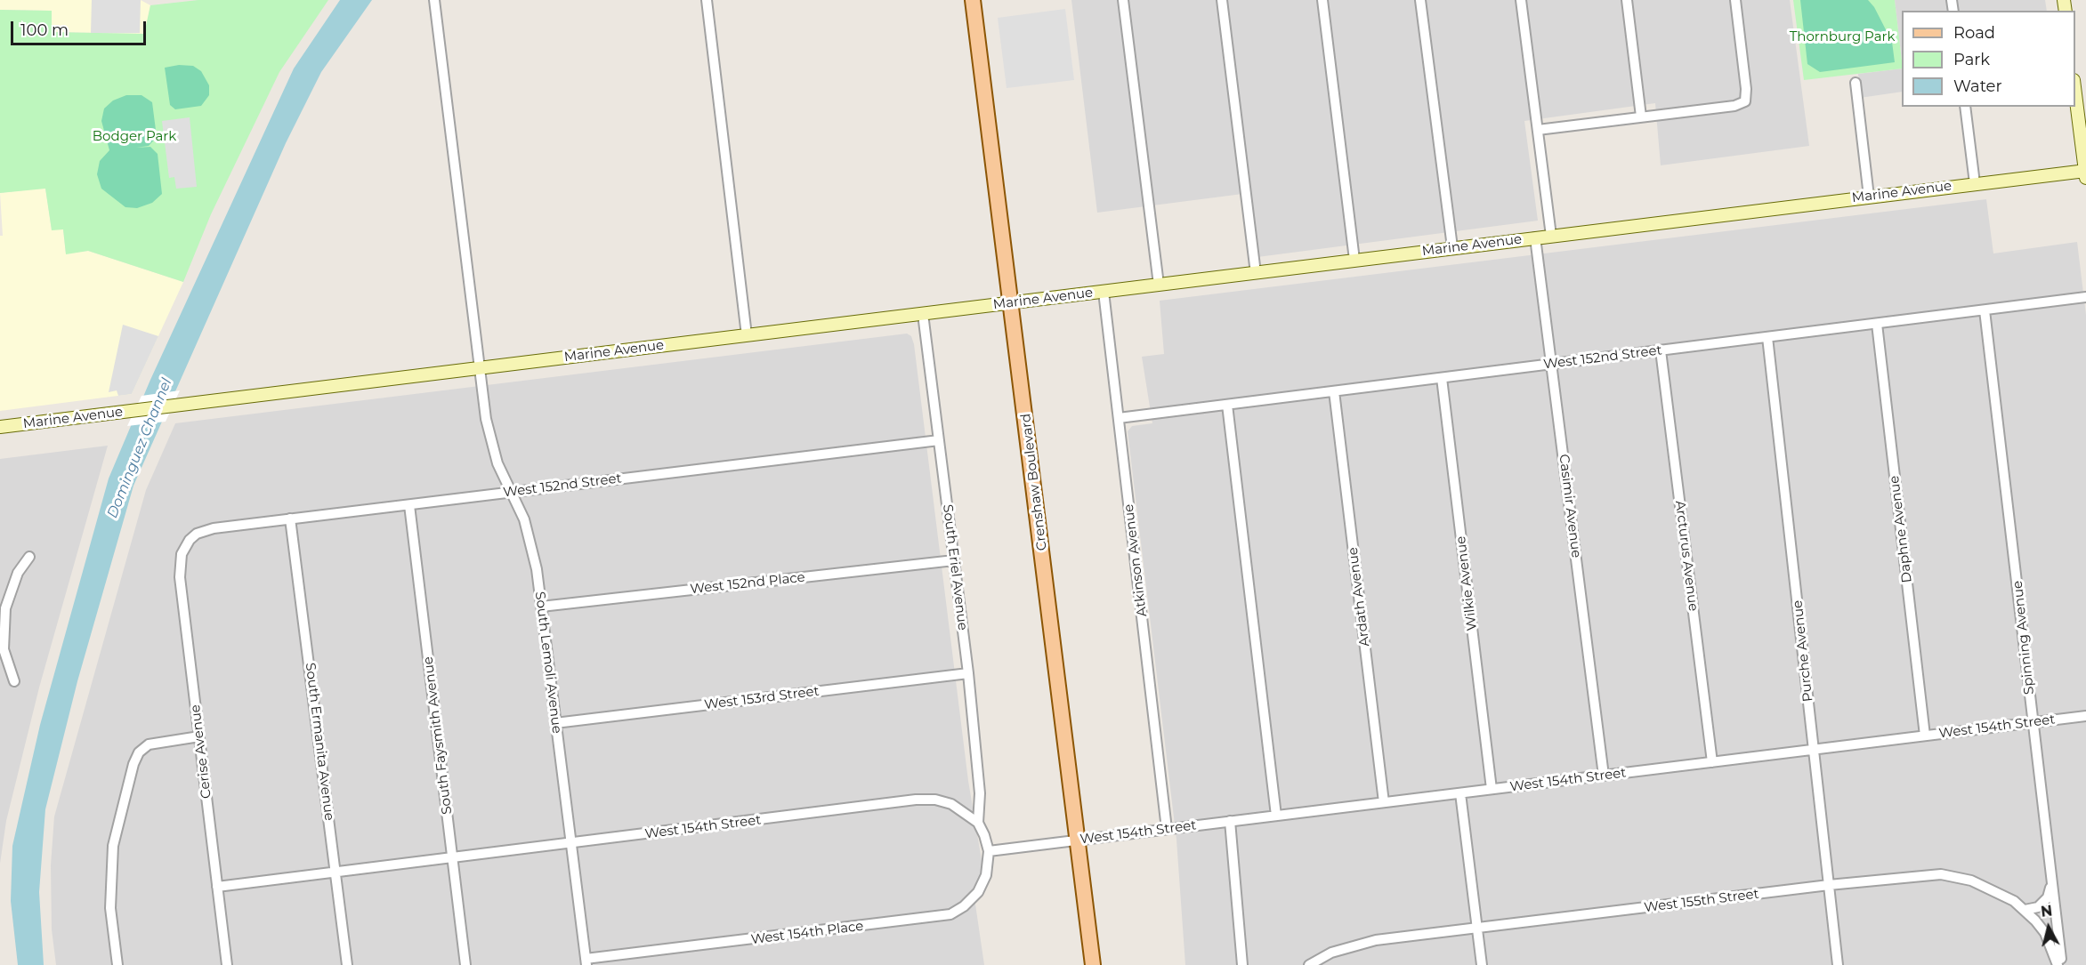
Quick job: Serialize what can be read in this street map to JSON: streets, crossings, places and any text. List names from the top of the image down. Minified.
{"streets":{"main road":["Marine Avenue","Crenshaw Boulevard"],"street":["West 152nd Street","Casimir Avenue","Daphne Avenue","Arcturus Avenue","Atkinson Avenue","South Eriel Avenue","West 152nd Place","Wilkie Avenue","Ardath Avenue","Spinning Avenue","Purche Avenue","South Lemoli Avenue","West 153rd Street","West 154th Street","South Faysmith Avenue","South Ermanita Avenue","Cerise Avenue","West 155th Street","West 154th Place"]},"crossings":[["Marine Avenue","Crenshaw Boulevard"],["Marine Avenue","Casimir Avenue"],["Marine Avenue","Atkinson Avenue"],["Marine Avenue","South Eriel Avenue"],["Marine Avenue","South Lemoli Avenue"],["West 152nd Street","Casimir Avenue"],["West 152nd Street","Daphne Avenue"],["West 152nd Street","Arcturus Avenue"],["West 152nd Street","Atkinson Avenue"],["West 152nd Street","South Eriel Avenue"],["West 152nd Street","Wilkie Avenue"],["West 152nd Street","Ardath Avenue"],["West 152nd Street","Spinning Avenue"],["West 152nd Street","Purche Avenue"],["West 152nd Street","South Lemoli Avenue"],["West 152nd Street","South Faysmith Avenue"],["West 152nd Street","South Ermanita Avenue"],["West 152nd Street","Cerise Avenue"],["Crenshaw Boulevard","West 154th Street"],["Casimir Avenue","West 154th Street"],["Daphne Avenue","West 154th Street"],["Arcturus Avenue","West 154th Street"],["Atkinson Avenue","West 154th Street"],["South Eriel Avenue","West 152nd Place"],["South Eriel Avenue","West 153rd Street"],["South Eriel Avenue","West 154th Street"],["West 152nd Place","South Lemoli Avenue"],["Wilkie Avenue","West 154th Street"],["Ardath Avenue","West 154th Street"],["Spinning Avenue","West 154th Street"],["Spinning Avenue","West 155th Street"],["Purche Avenue","West 154th Street"],["Purche Avenue","West 155th Street"],["South Lemoli Avenue","West 153rd Street"],["South Lemoli Avenue","West 154th Street"],["South Lemoli Avenue","West 154th Place"],["West 154th Street","South Faysmith Avenue"],["West 154th Street","South Ermanita Avenue"],["West 154th Street","Cerise Avenue"],["West 154th Street","West 154th Place"]],"water":["Dominguez Channel"],"parks":["Thornburg Park","Bodger Park"],"legend":["Road","Park","Water"],"scale_bar":"100 m","north":"top"}
